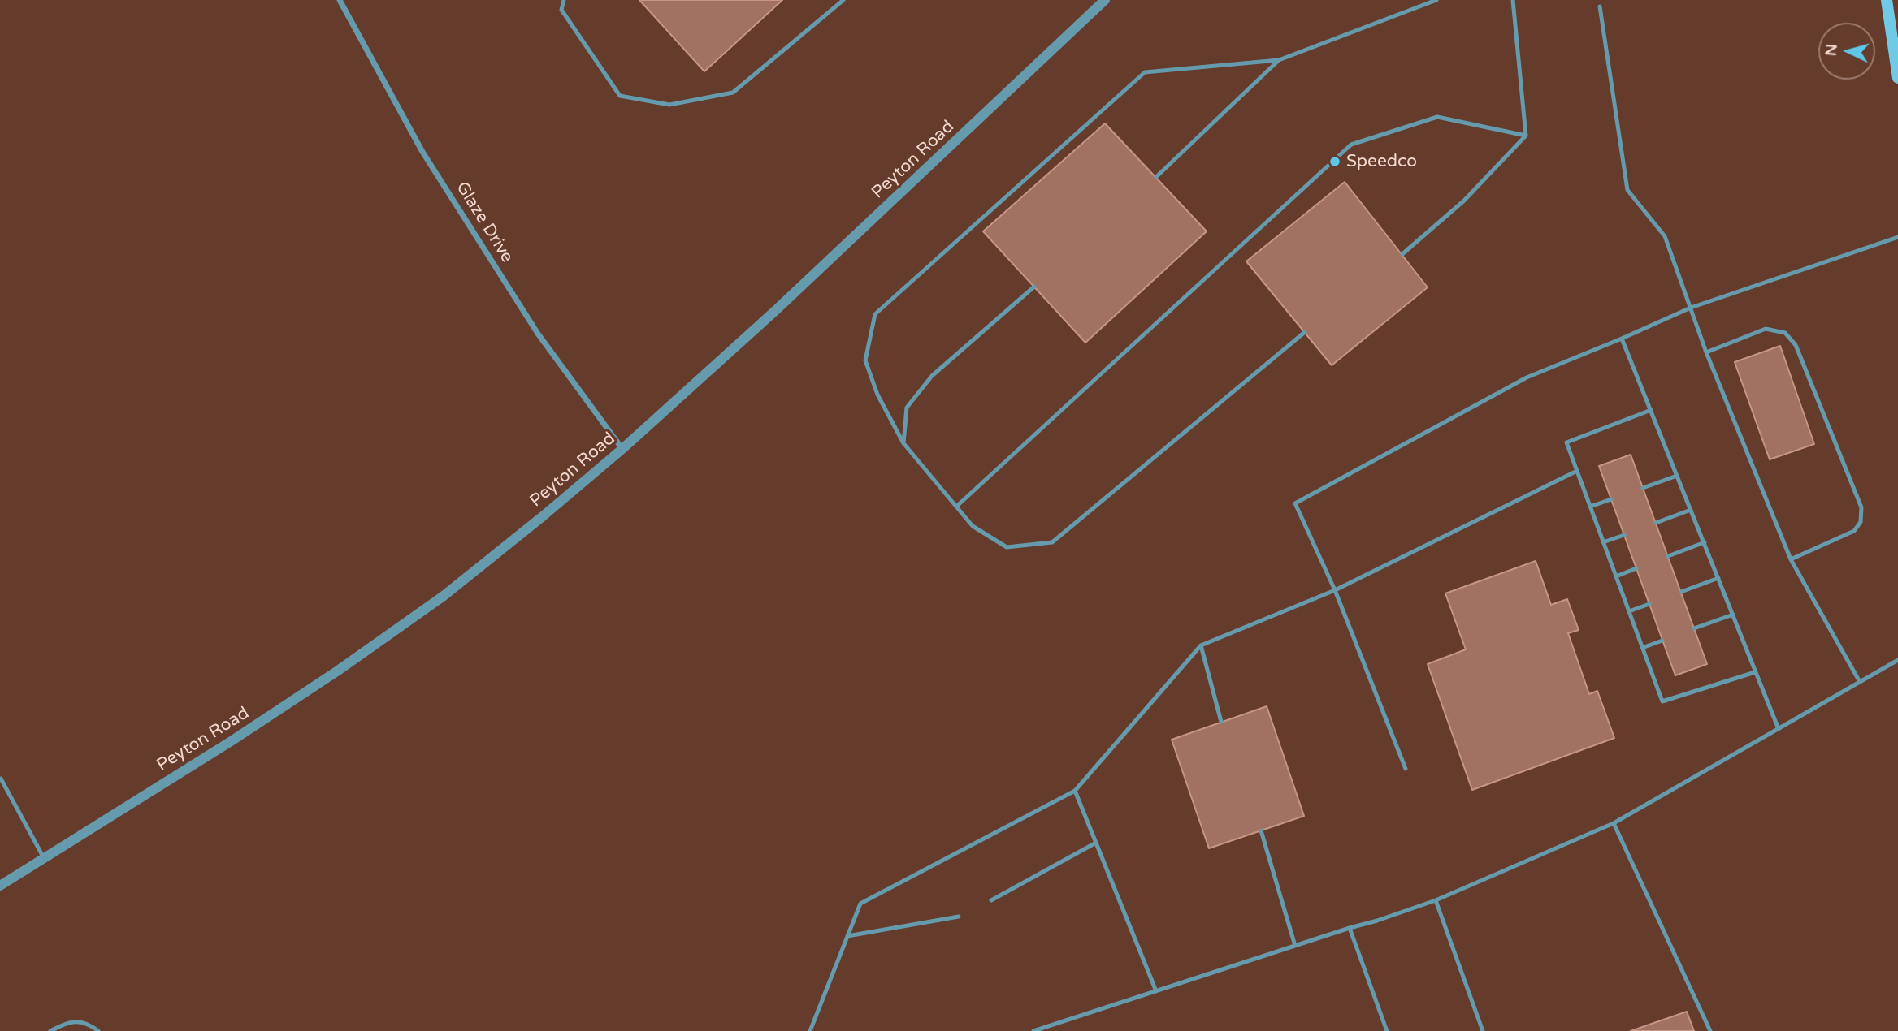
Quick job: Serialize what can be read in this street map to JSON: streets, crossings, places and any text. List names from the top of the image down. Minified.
{"streets":{"street":["Peyton Road","Glaze Drive"]},"crossings":[["Peyton Road","Glaze Drive"]],"places":["Speedco"],"north":"left"}
